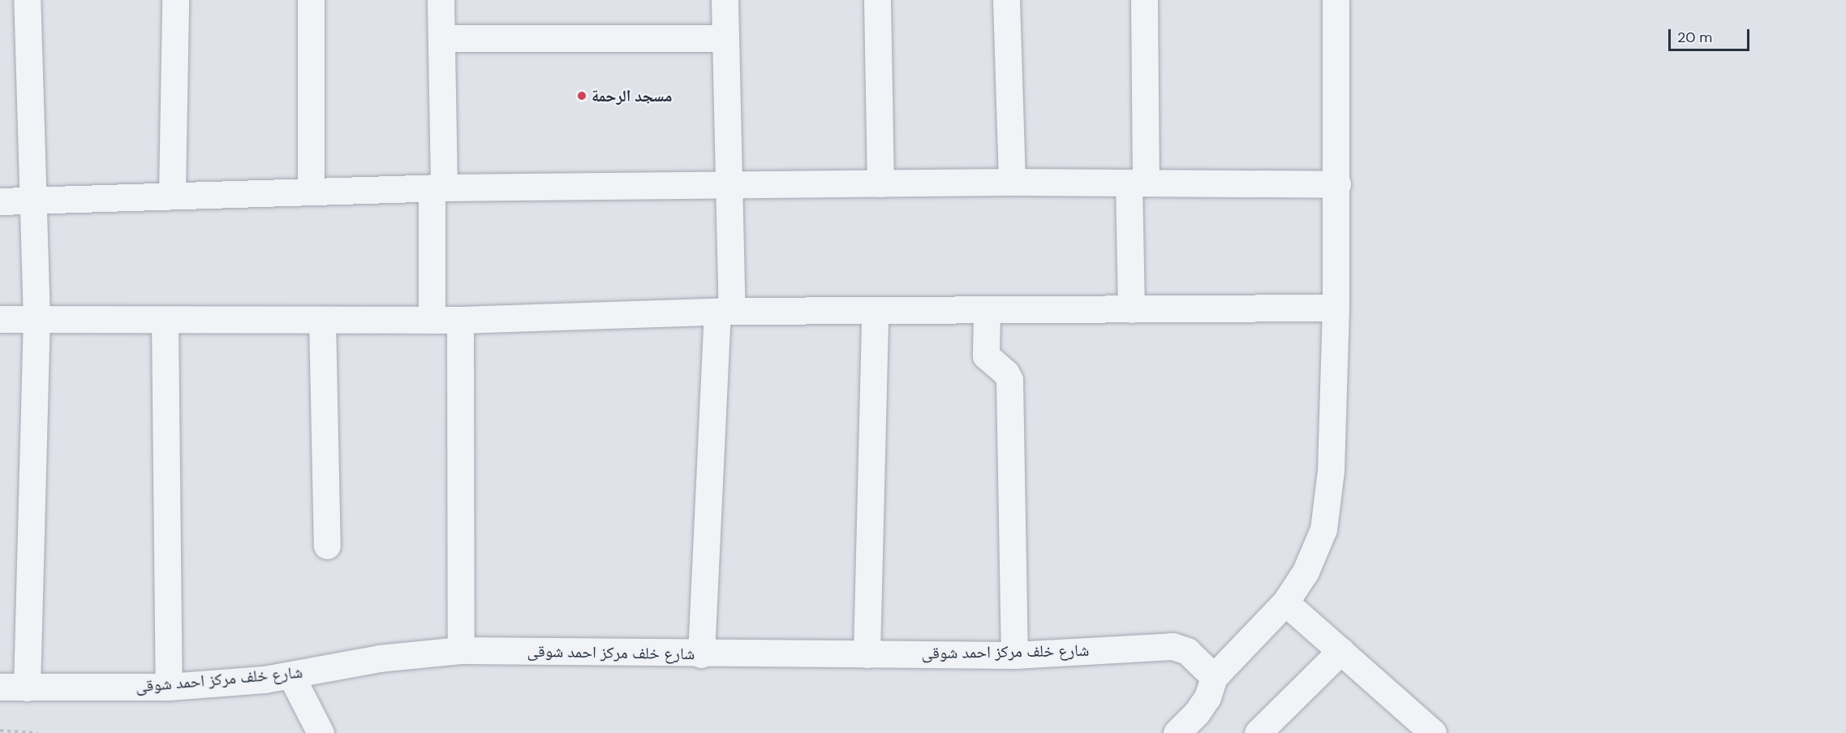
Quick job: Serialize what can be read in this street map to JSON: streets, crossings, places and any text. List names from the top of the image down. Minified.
{"streets":{"street":["شارع خلف مركز احمد شوقى"]},"places":["مسجد الرحمة"],"scale_bar":"20 m"}
